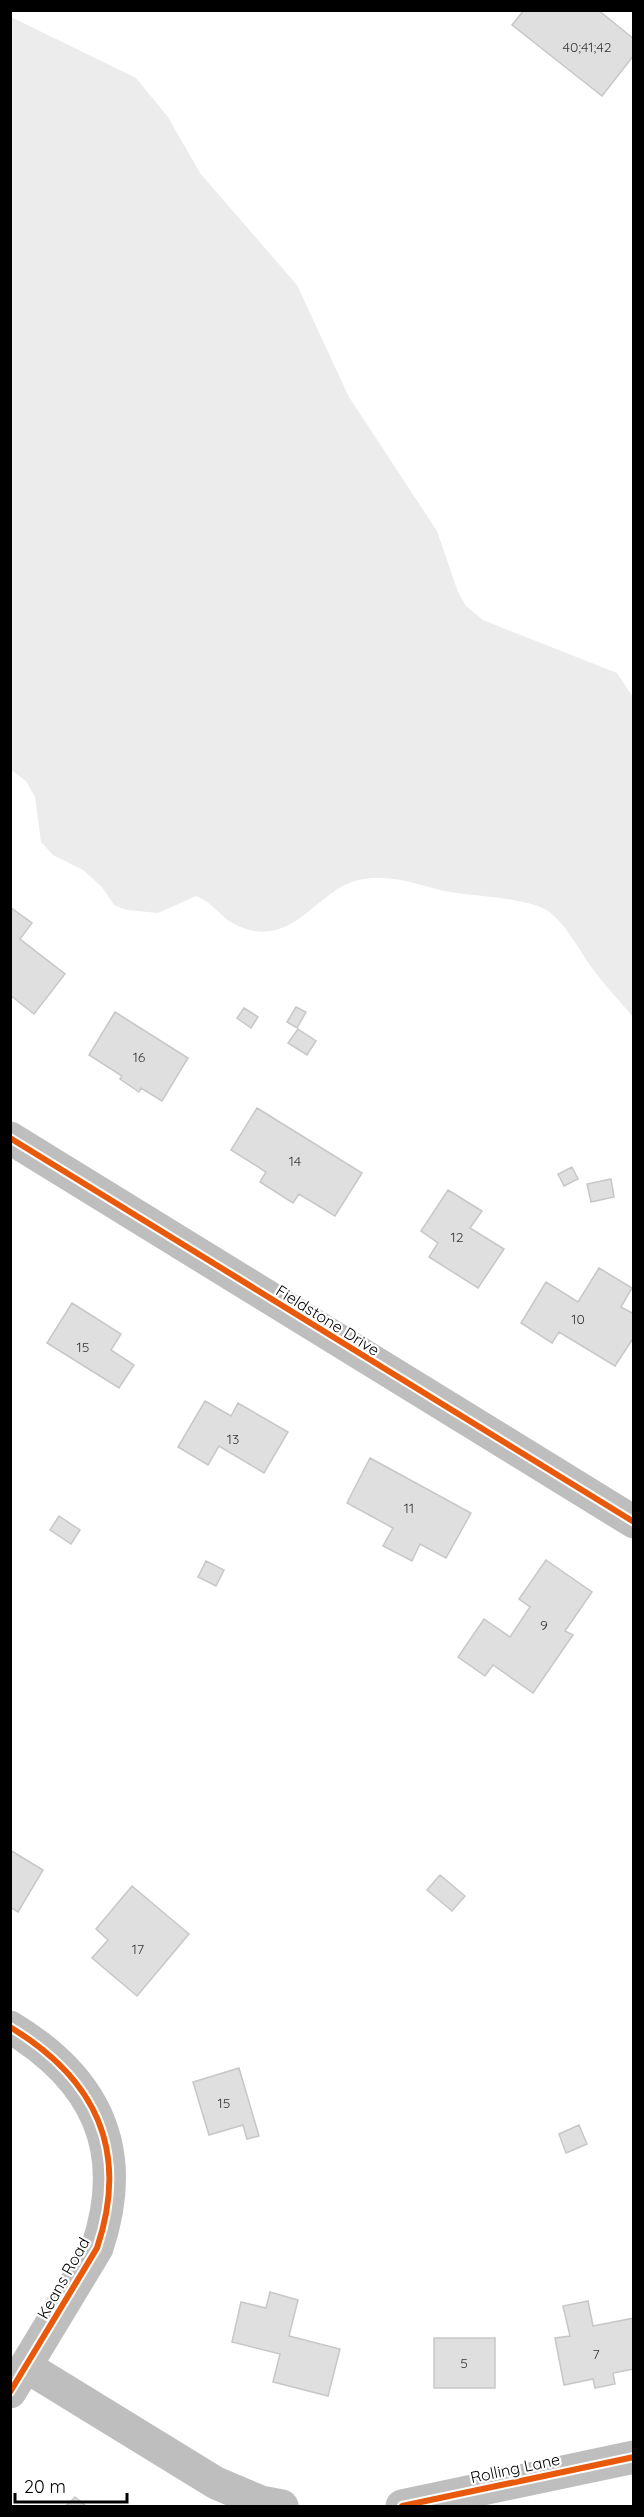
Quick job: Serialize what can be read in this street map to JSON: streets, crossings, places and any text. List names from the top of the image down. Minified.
{"streets":{"street":["Fieldstone Drive","Keans Road","Rolling Lane"]},"house_numbers":["40;41;42","16","14","12","10","15","13","11","9","17","15","7","5"],"scale_bar":"20 m"}
